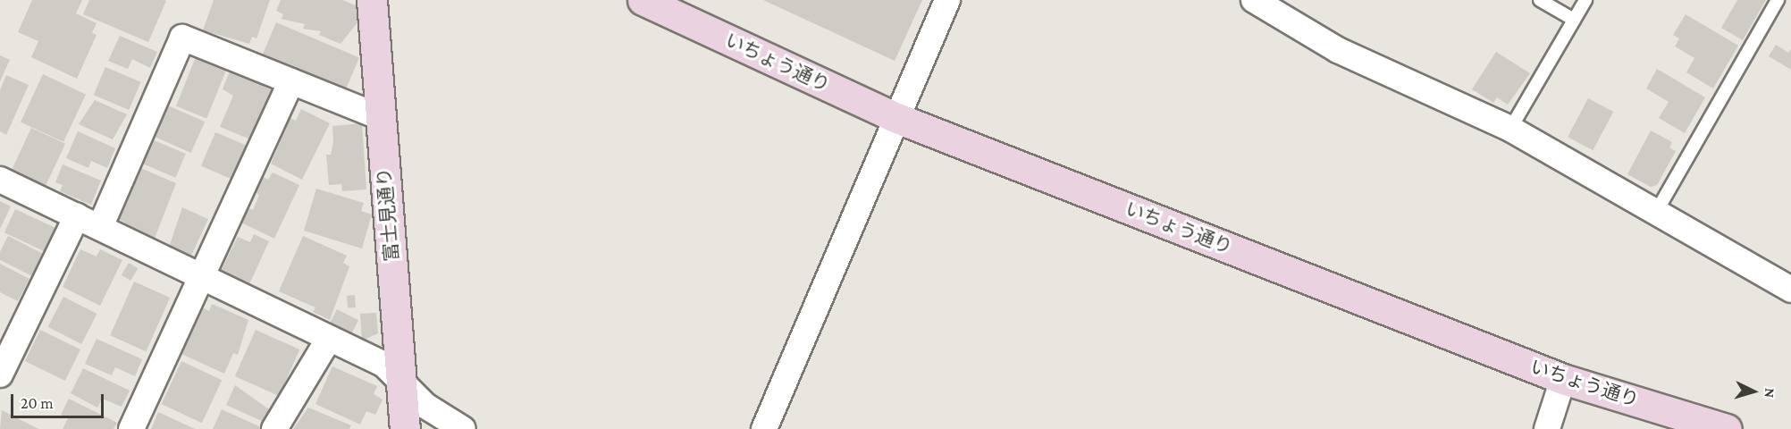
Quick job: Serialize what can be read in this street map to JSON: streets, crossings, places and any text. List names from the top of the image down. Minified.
{"streets":{"street":["いちょう通り","富士見通り"]},"scale_bar":"20 m","north":"right"}
